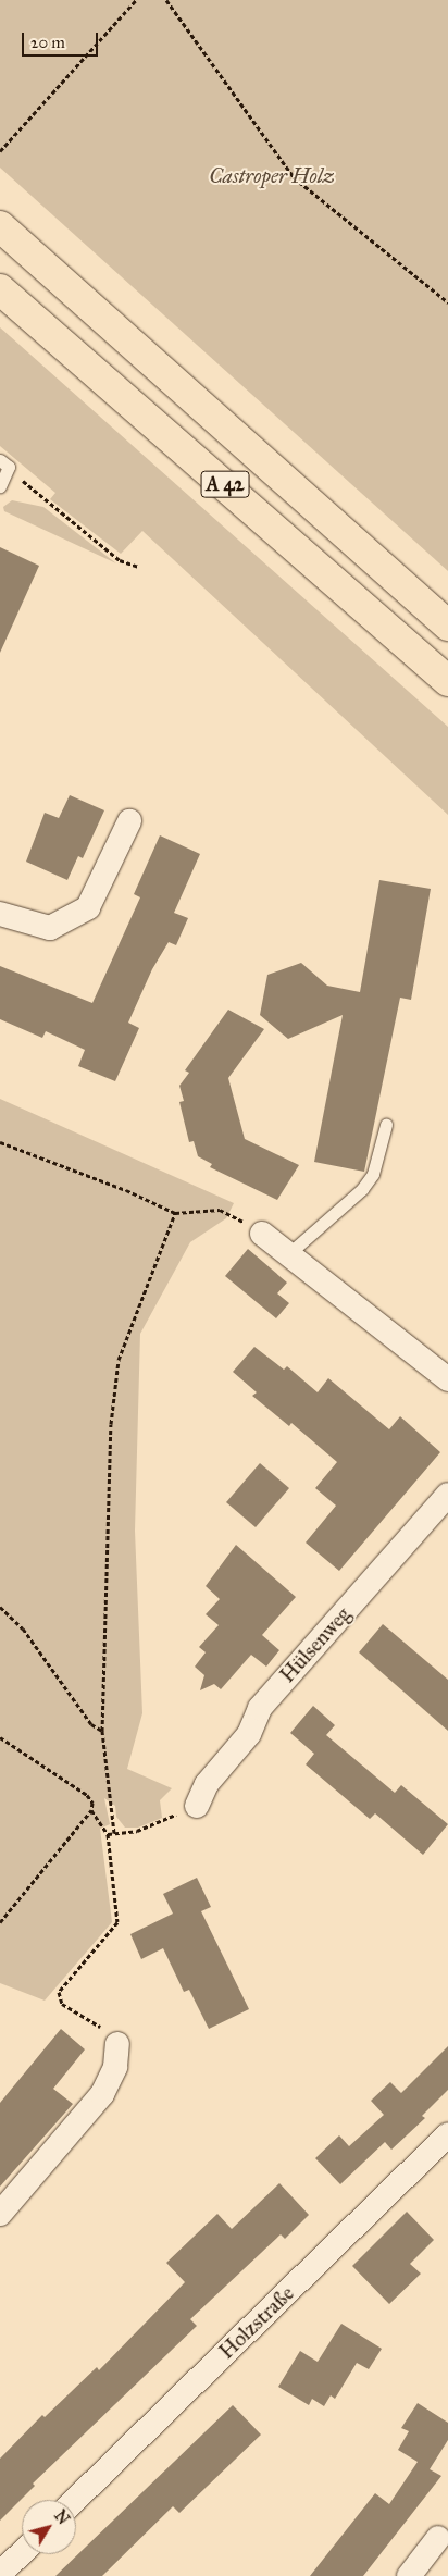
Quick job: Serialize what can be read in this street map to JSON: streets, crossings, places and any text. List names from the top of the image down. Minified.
{"streets":{"highway":["A 42"],"street":["Hülsenweg","Holzstraße"]},"parks":["Castroper Holz"],"scale_bar":"20 m","north":"top right"}
